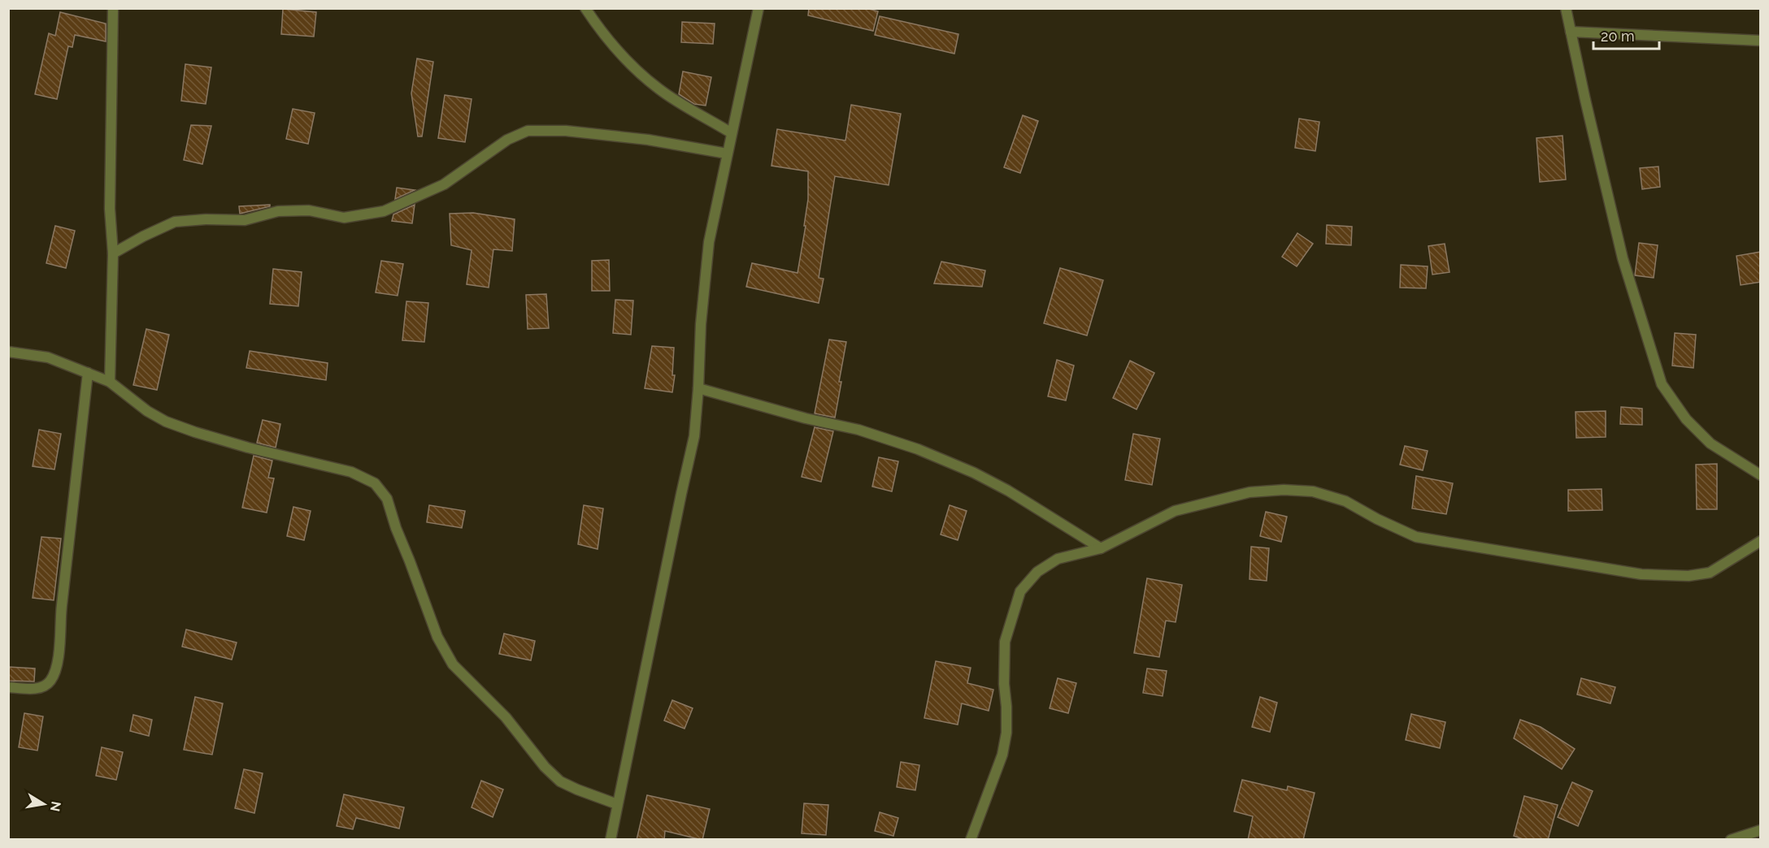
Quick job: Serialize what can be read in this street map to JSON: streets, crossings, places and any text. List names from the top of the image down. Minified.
{"scale_bar":"20 m","north":"right"}
